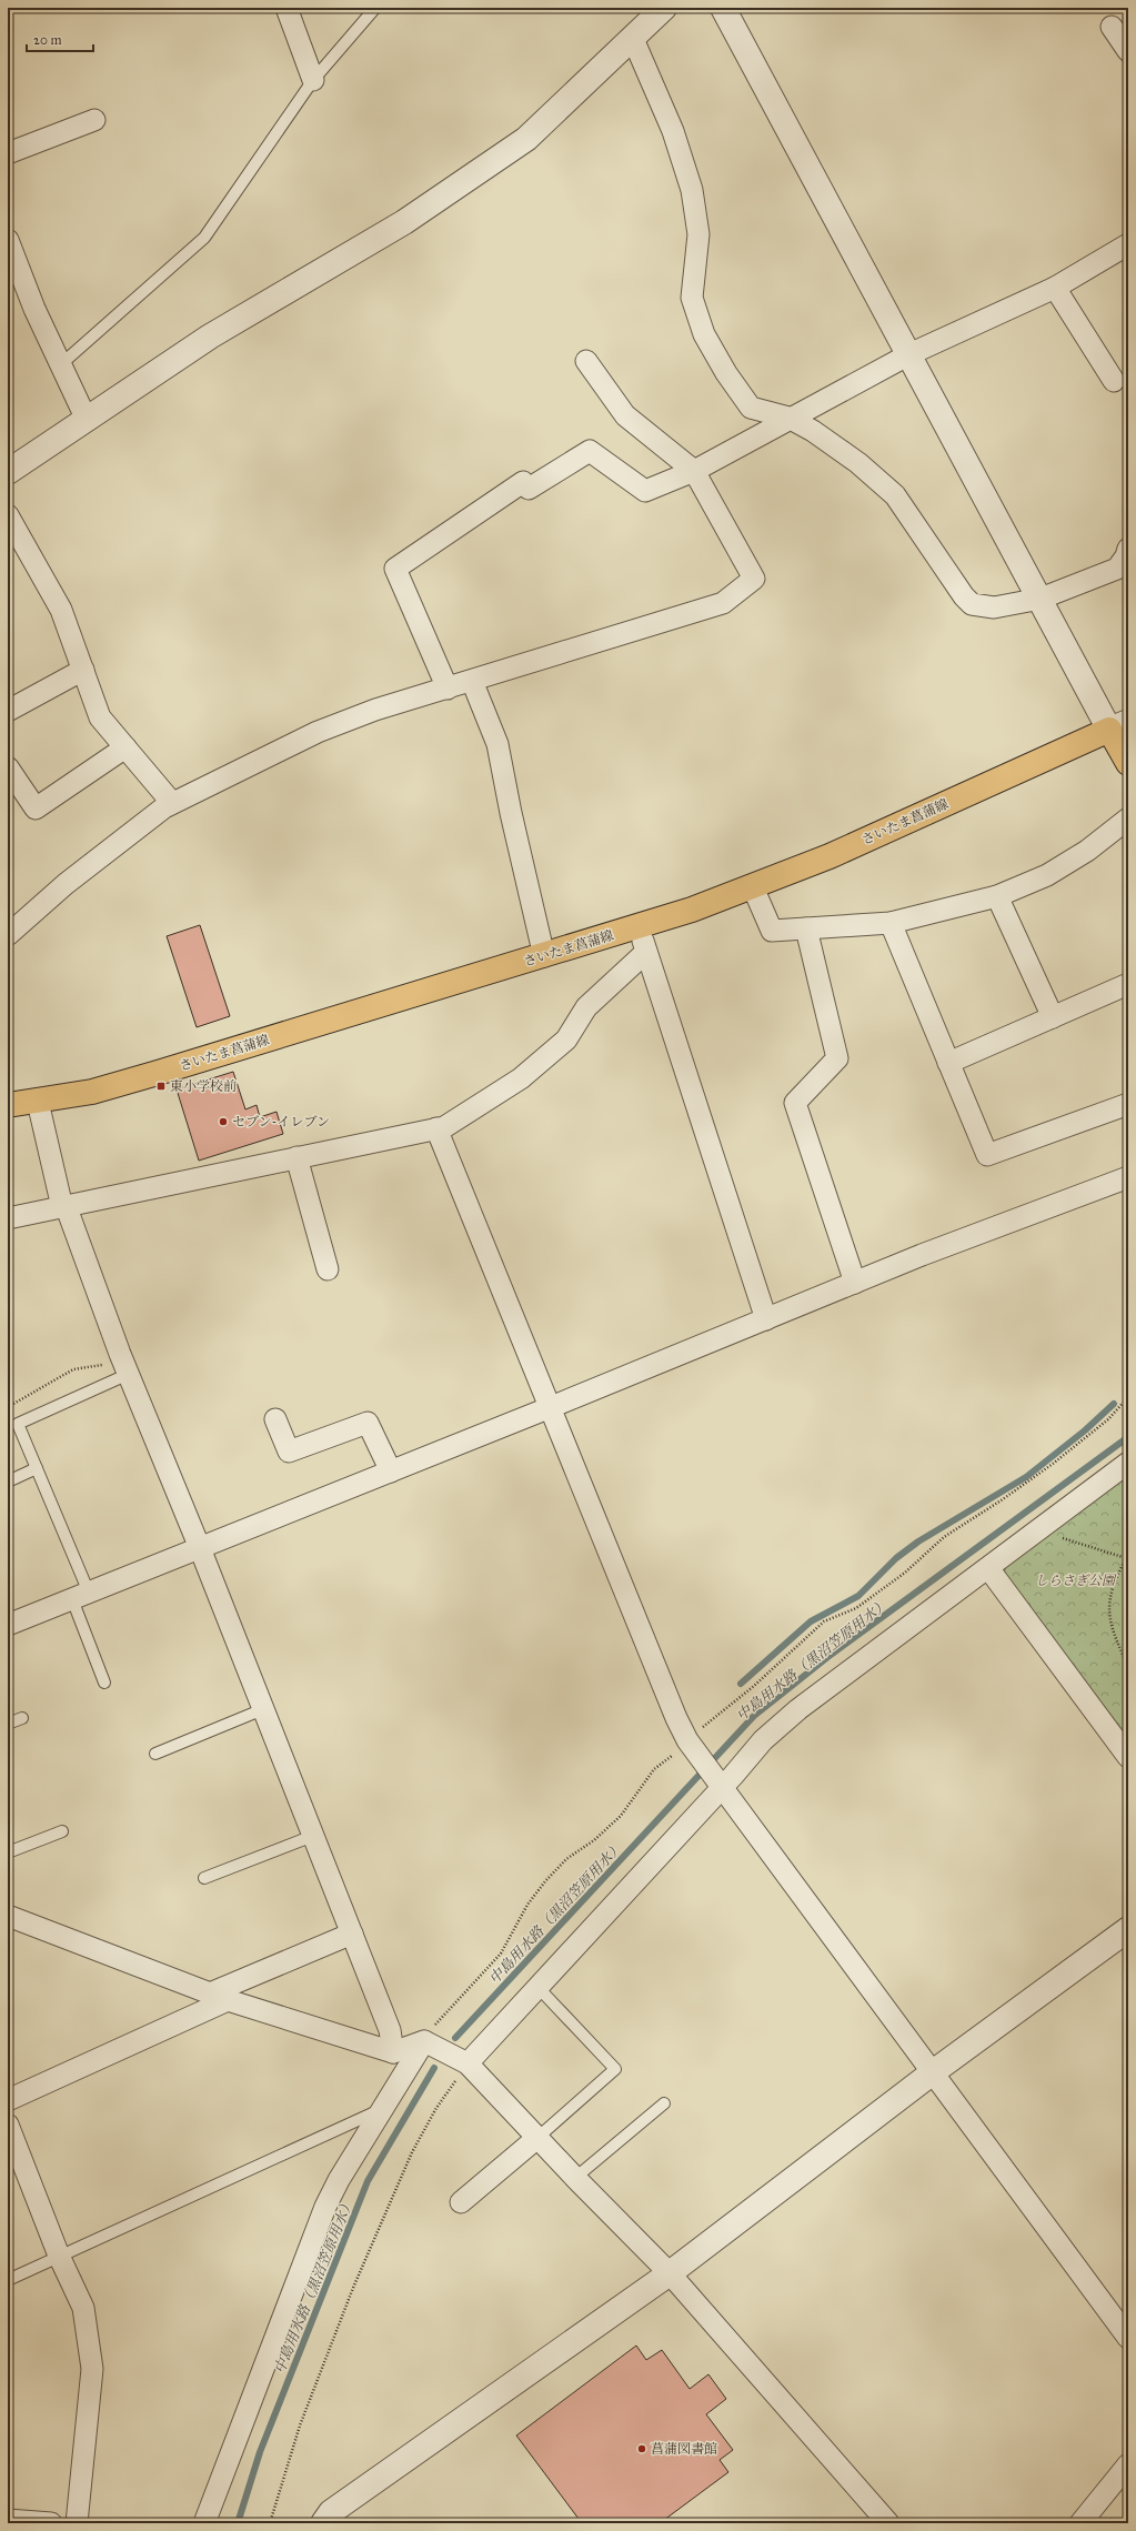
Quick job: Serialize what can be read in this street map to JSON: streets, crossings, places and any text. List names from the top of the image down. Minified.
{"streets":{"main road":["さいたま菖蒲線"]},"water":["中島用水路（黒沼笠原用水）"],"parks":["しらさぎ公園"],"places":{"transit":["東小学校前"],"other":["セブン-イレブン","菖蒲図書館"]},"scale_bar":"20 m"}
